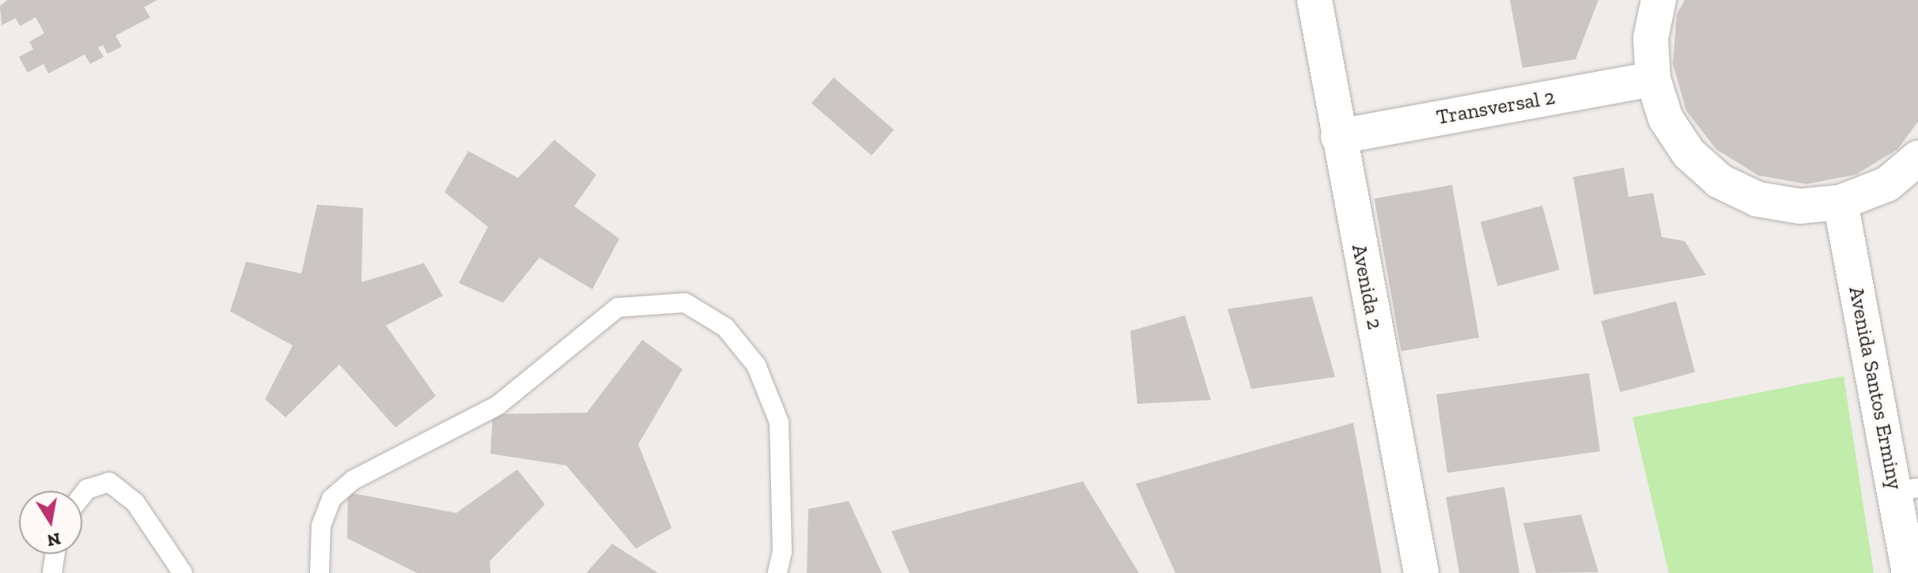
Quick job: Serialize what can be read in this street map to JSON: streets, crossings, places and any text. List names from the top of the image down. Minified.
{"streets":{"street":["Transversal 2","Avenida 2","Avenida Santos Erminy"]},"crossings":[["Transversal 2","Avenida 2"]],"north":"bottom"}
